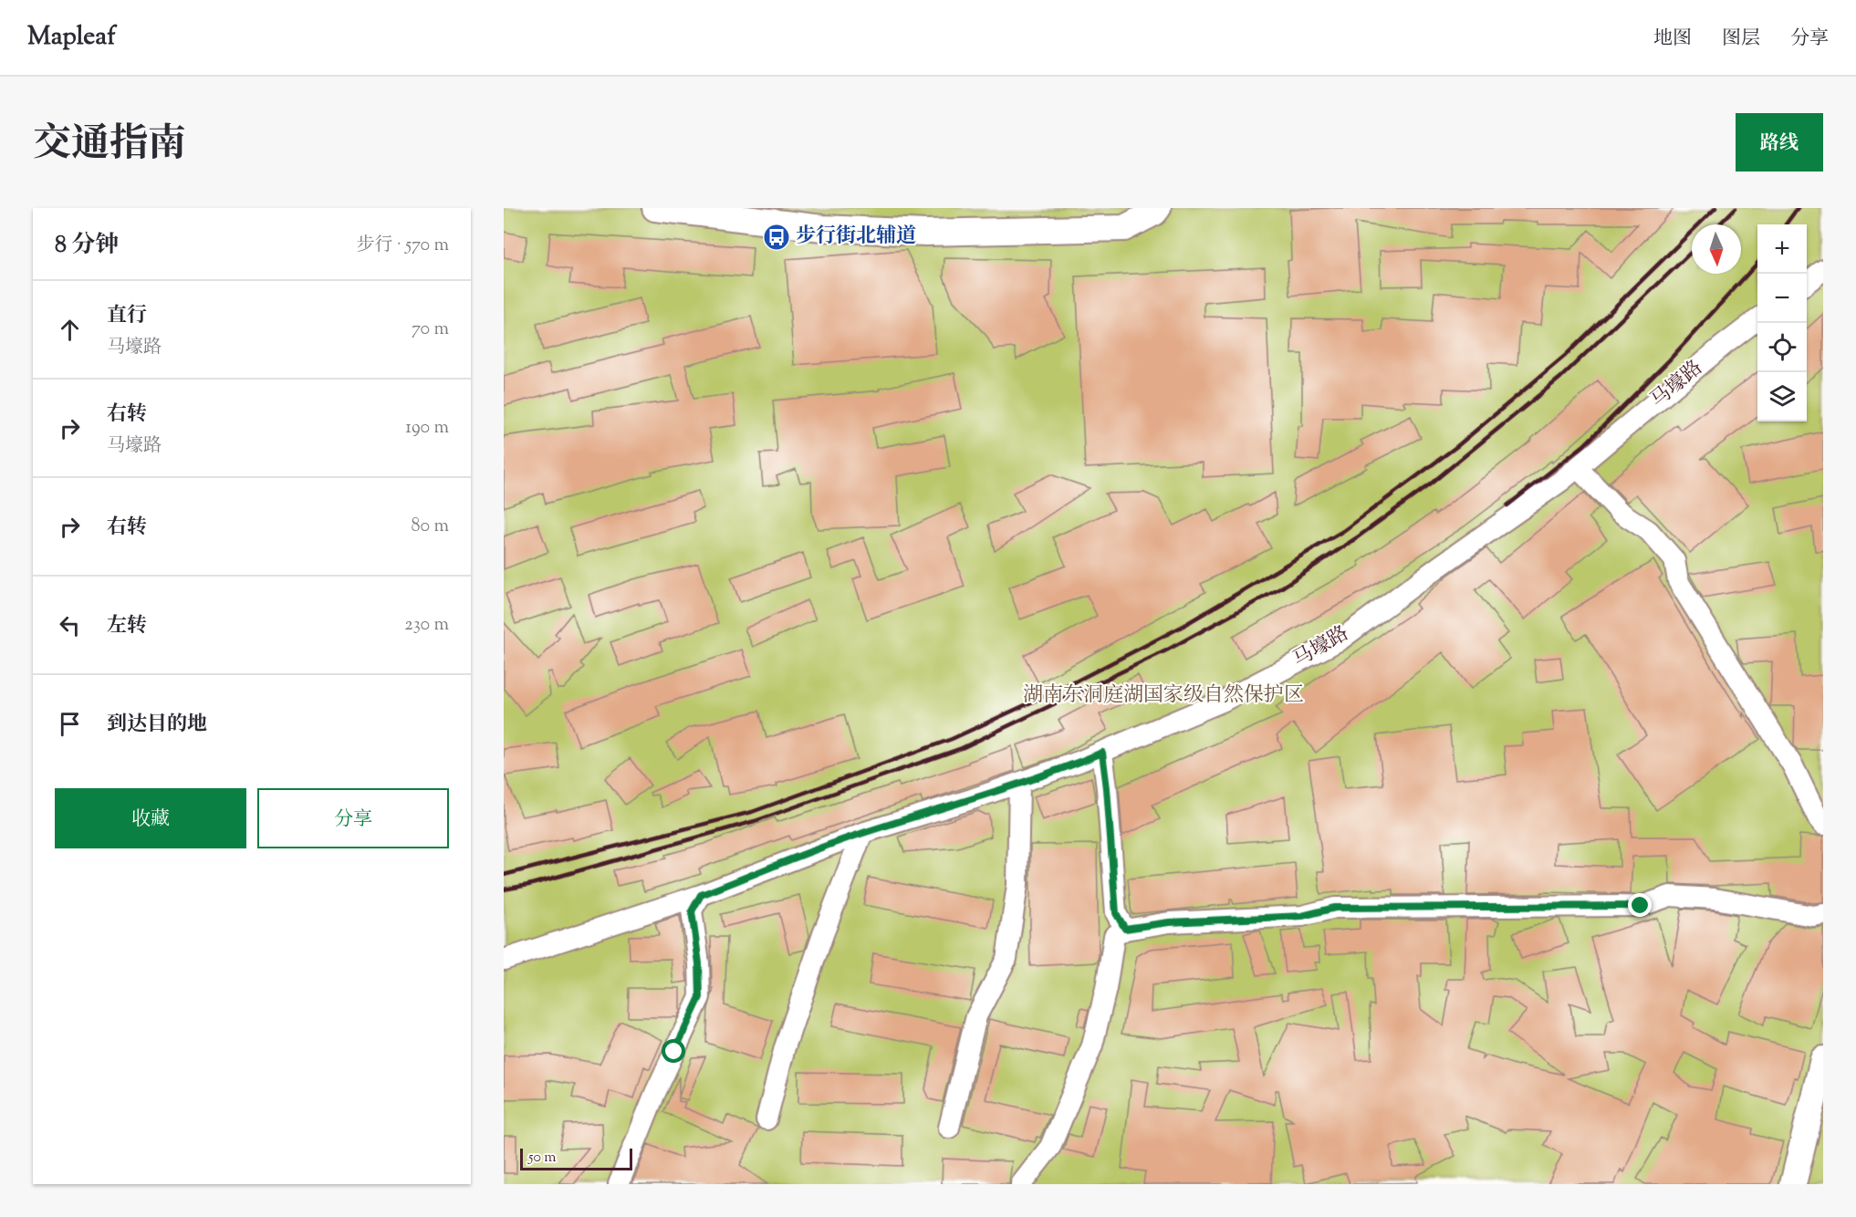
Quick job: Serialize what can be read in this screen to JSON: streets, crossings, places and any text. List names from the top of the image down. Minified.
{"streets":{"street":["马壕路"]},"parks":["湖南东洞庭湖国家级自然保护区"],"places":{"bus stop":["步行街北辅道"]},"scale_bar":"50 m","north":"bottom","page":{"header":"Mapleaf","nav":["地图","图层","分享"],"title":"交通指南","buttons":["路线",["收藏","分享"]],"heading":["8 分钟","步行 · 570 m"],"map_buttons":["+","−"],"list":[["直行","马壕路","70 m"],["右转","马壕路","190 m"],["右转","80 m"],["左转","230 m"],"到达目的地"],"scale":"50 m"}}
